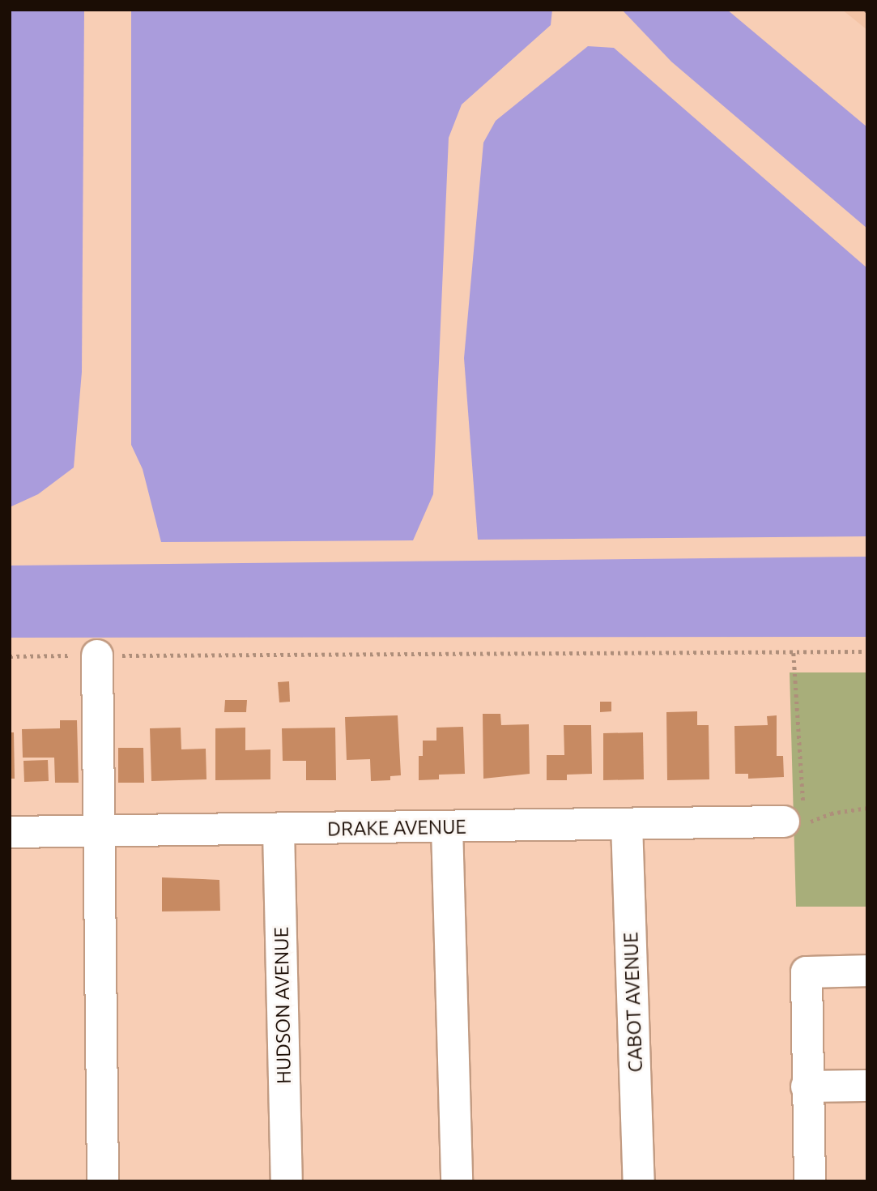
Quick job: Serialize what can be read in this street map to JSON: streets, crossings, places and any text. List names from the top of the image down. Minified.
{"streets":{"street":["DRAKE AVENUE","CABOT AVENUE","HUDSON AVENUE"]},"crossings":[["DRAKE AVENUE","CABOT AVENUE"],["DRAKE AVENUE","HUDSON AVENUE"]]}
